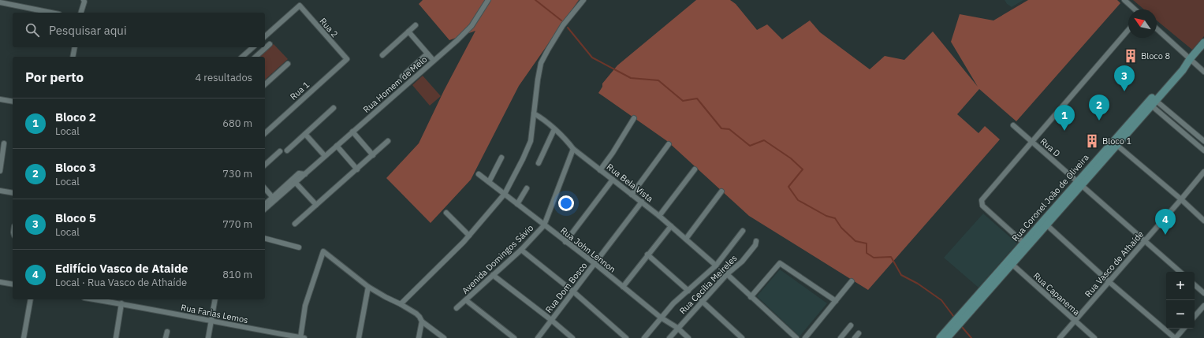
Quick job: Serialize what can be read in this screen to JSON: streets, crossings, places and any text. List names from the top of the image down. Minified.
{"streets":{"street":["Rua 2","Rua Homem de Melo","Rua 1","Rua D","Rua Bela Vista","Rua Coronel João de Oliveira","Rua John Lennon","Avenida Domingos Sávio","Rua Vasco de Athaíde","Rua Cecília Meireles","Rua Dom Bosco","Rua Capanema","Rua Farias Lemos"]},"crossings":[["Rua 2","Rua 1"],["Rua D","Rua Coronel João de Oliveira"],["Rua D","Rua Vasco de Athaíde"],["Rua Bela Vista","Avenida Domingos Sávio"],["Rua Bela Vista","Rua Cecília Meireles"],["Rua Bela Vista","Rua Dom Bosco"],["Rua Coronel João de Oliveira","Rua Capanema"],["Rua John Lennon","Avenida Domingos Sávio"],["Rua John Lennon","Rua Cecília Meireles"],["Rua John Lennon","Rua Dom Bosco"],["Rua Vasco de Athaíde","Rua Capanema"]],"places":{"building":["Bloco 8","Bloco 1"]},"north":"top left","page":{"search":"Pesquisar aqui","heading":["Por perto","4 resultados"],"pins":["3","2","1","4"],"list":[{"mark":"1","name":"Bloco 2","note":"Local","value":"680 m"},{"mark":"2","name":"Bloco 3","note":"Local","value":"730 m"},{"mark":"3","name":"Bloco 5","note":"Local","value":"770 m"},{"mark":"4","name":"Edifício Vasco de Ataide","note":"Local · Rua Vasco de Athaíde","value":"810 m"}],"map_buttons":["+","−"]}}
